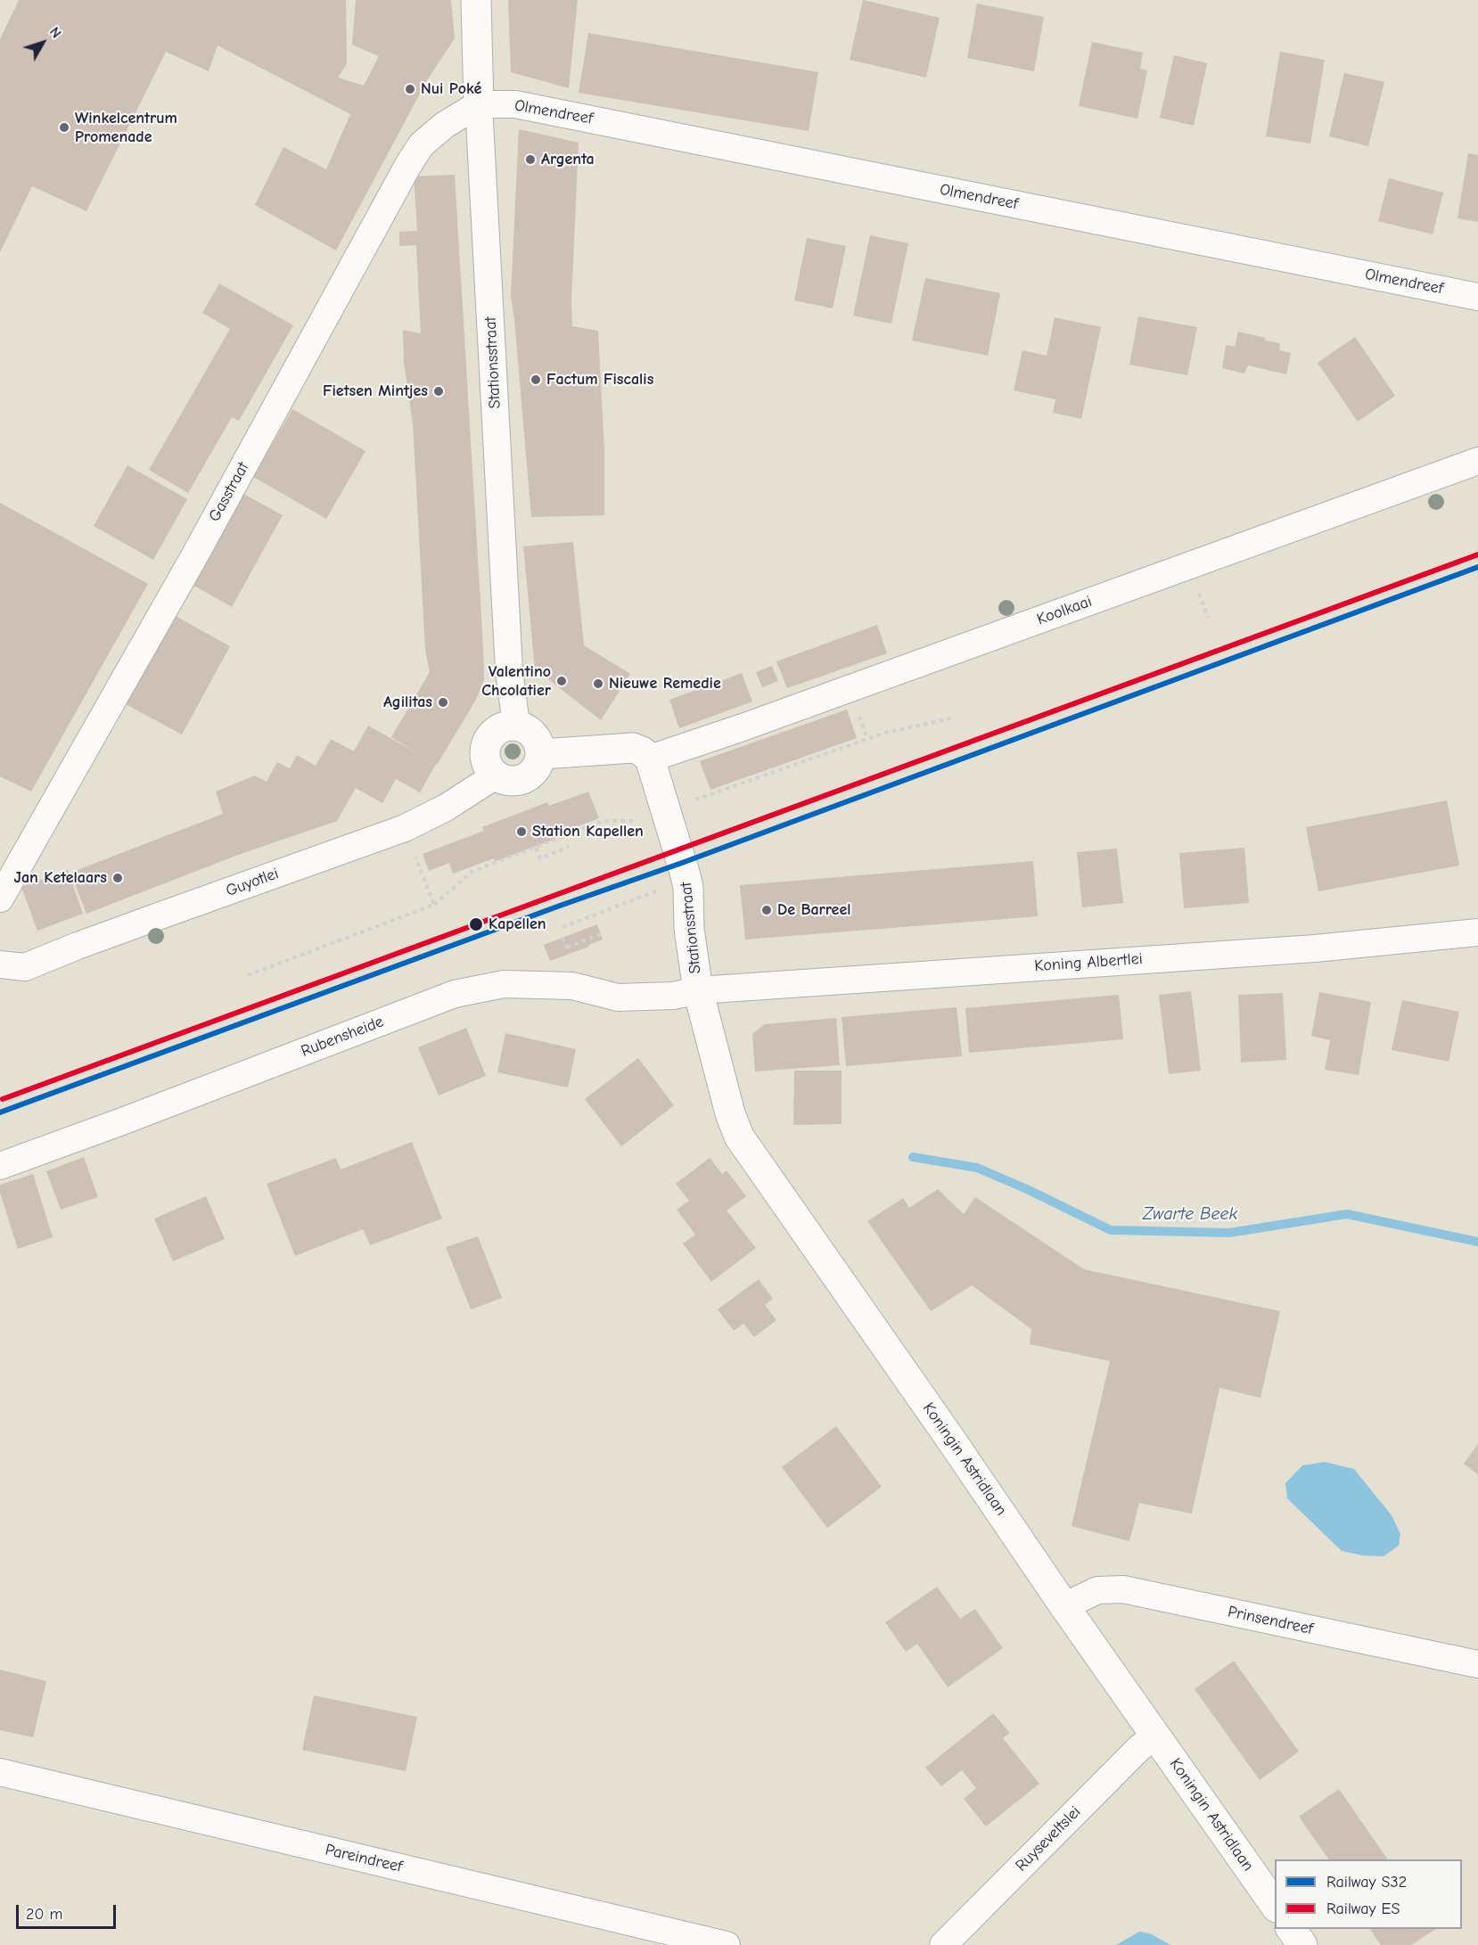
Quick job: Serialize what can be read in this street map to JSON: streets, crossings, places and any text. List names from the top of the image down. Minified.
{"streets":{"street":["Olmendreef","Stationsstraat","Gasstraat","Koolkaai","Guyotlei","Koning Albertlei","Rubensheide","Koningin Astridlaan","Prinsendreef","Ruyseveltslei","Pareindreef"]},"crossings":[["Olmendreef","Stationsstraat"],["Olmendreef","Gasstraat"],["Stationsstraat","Gasstraat"],["Stationsstraat","Koolkaai"],["Stationsstraat","Guyotlei"],["Stationsstraat","Koning Albertlei"],["Stationsstraat","Rubensheide"],["Stationsstraat","Koningin Astridlaan"],["Koning Albertlei","Rubensheide"],["Koning Albertlei","Koningin Astridlaan"],["Rubensheide","Koningin Astridlaan"],["Koningin Astridlaan","Prinsendreef"],["Koningin Astridlaan","Ruyseveltslei"]],"water":["Zwarte Beek"],"places":["Nui Poké","Winkelcentrum Promenade","Argenta","Factum Fiscalis","Fietsen Mintjes","Valentino Chcolatier","Nieuwe Remedie","Agilitas","Station Kapellen","Jan Ketelaars","De Barreel","Kapellen"],"lines":["rail line ES","rail line S32"],"legend":["Railway S32","Railway ES"],"scale_bar":"20 m","north":"top right"}
